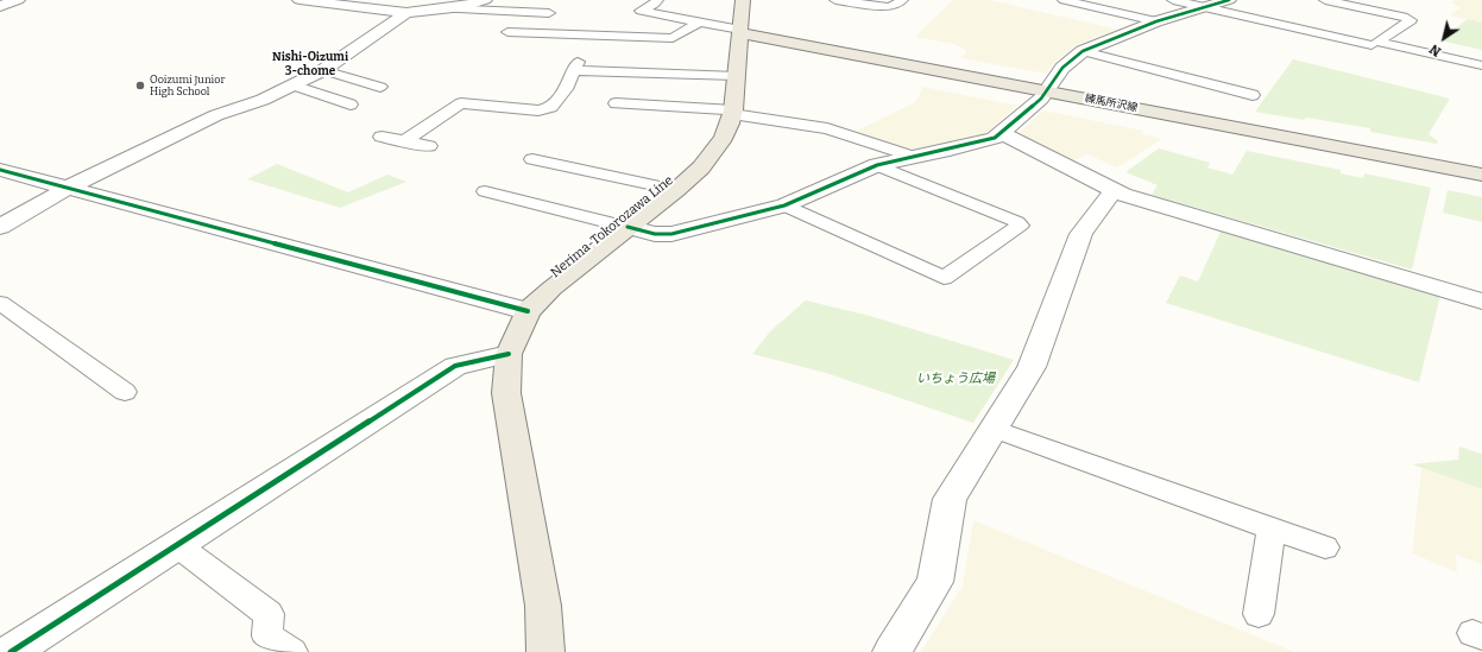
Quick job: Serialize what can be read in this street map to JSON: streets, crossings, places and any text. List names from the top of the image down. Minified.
{"streets":{"main road":["練馬所沢線","Nerima-Tokorozawa Line"]},"crossings":[["練馬所沢線","Nerima-Tokorozawa Line"]],"districts":["Nishi-Oizumi 3-chome"],"parks":["いちょう広場"],"places":["Ooizumi Junior High School"],"north":"bottom left"}
